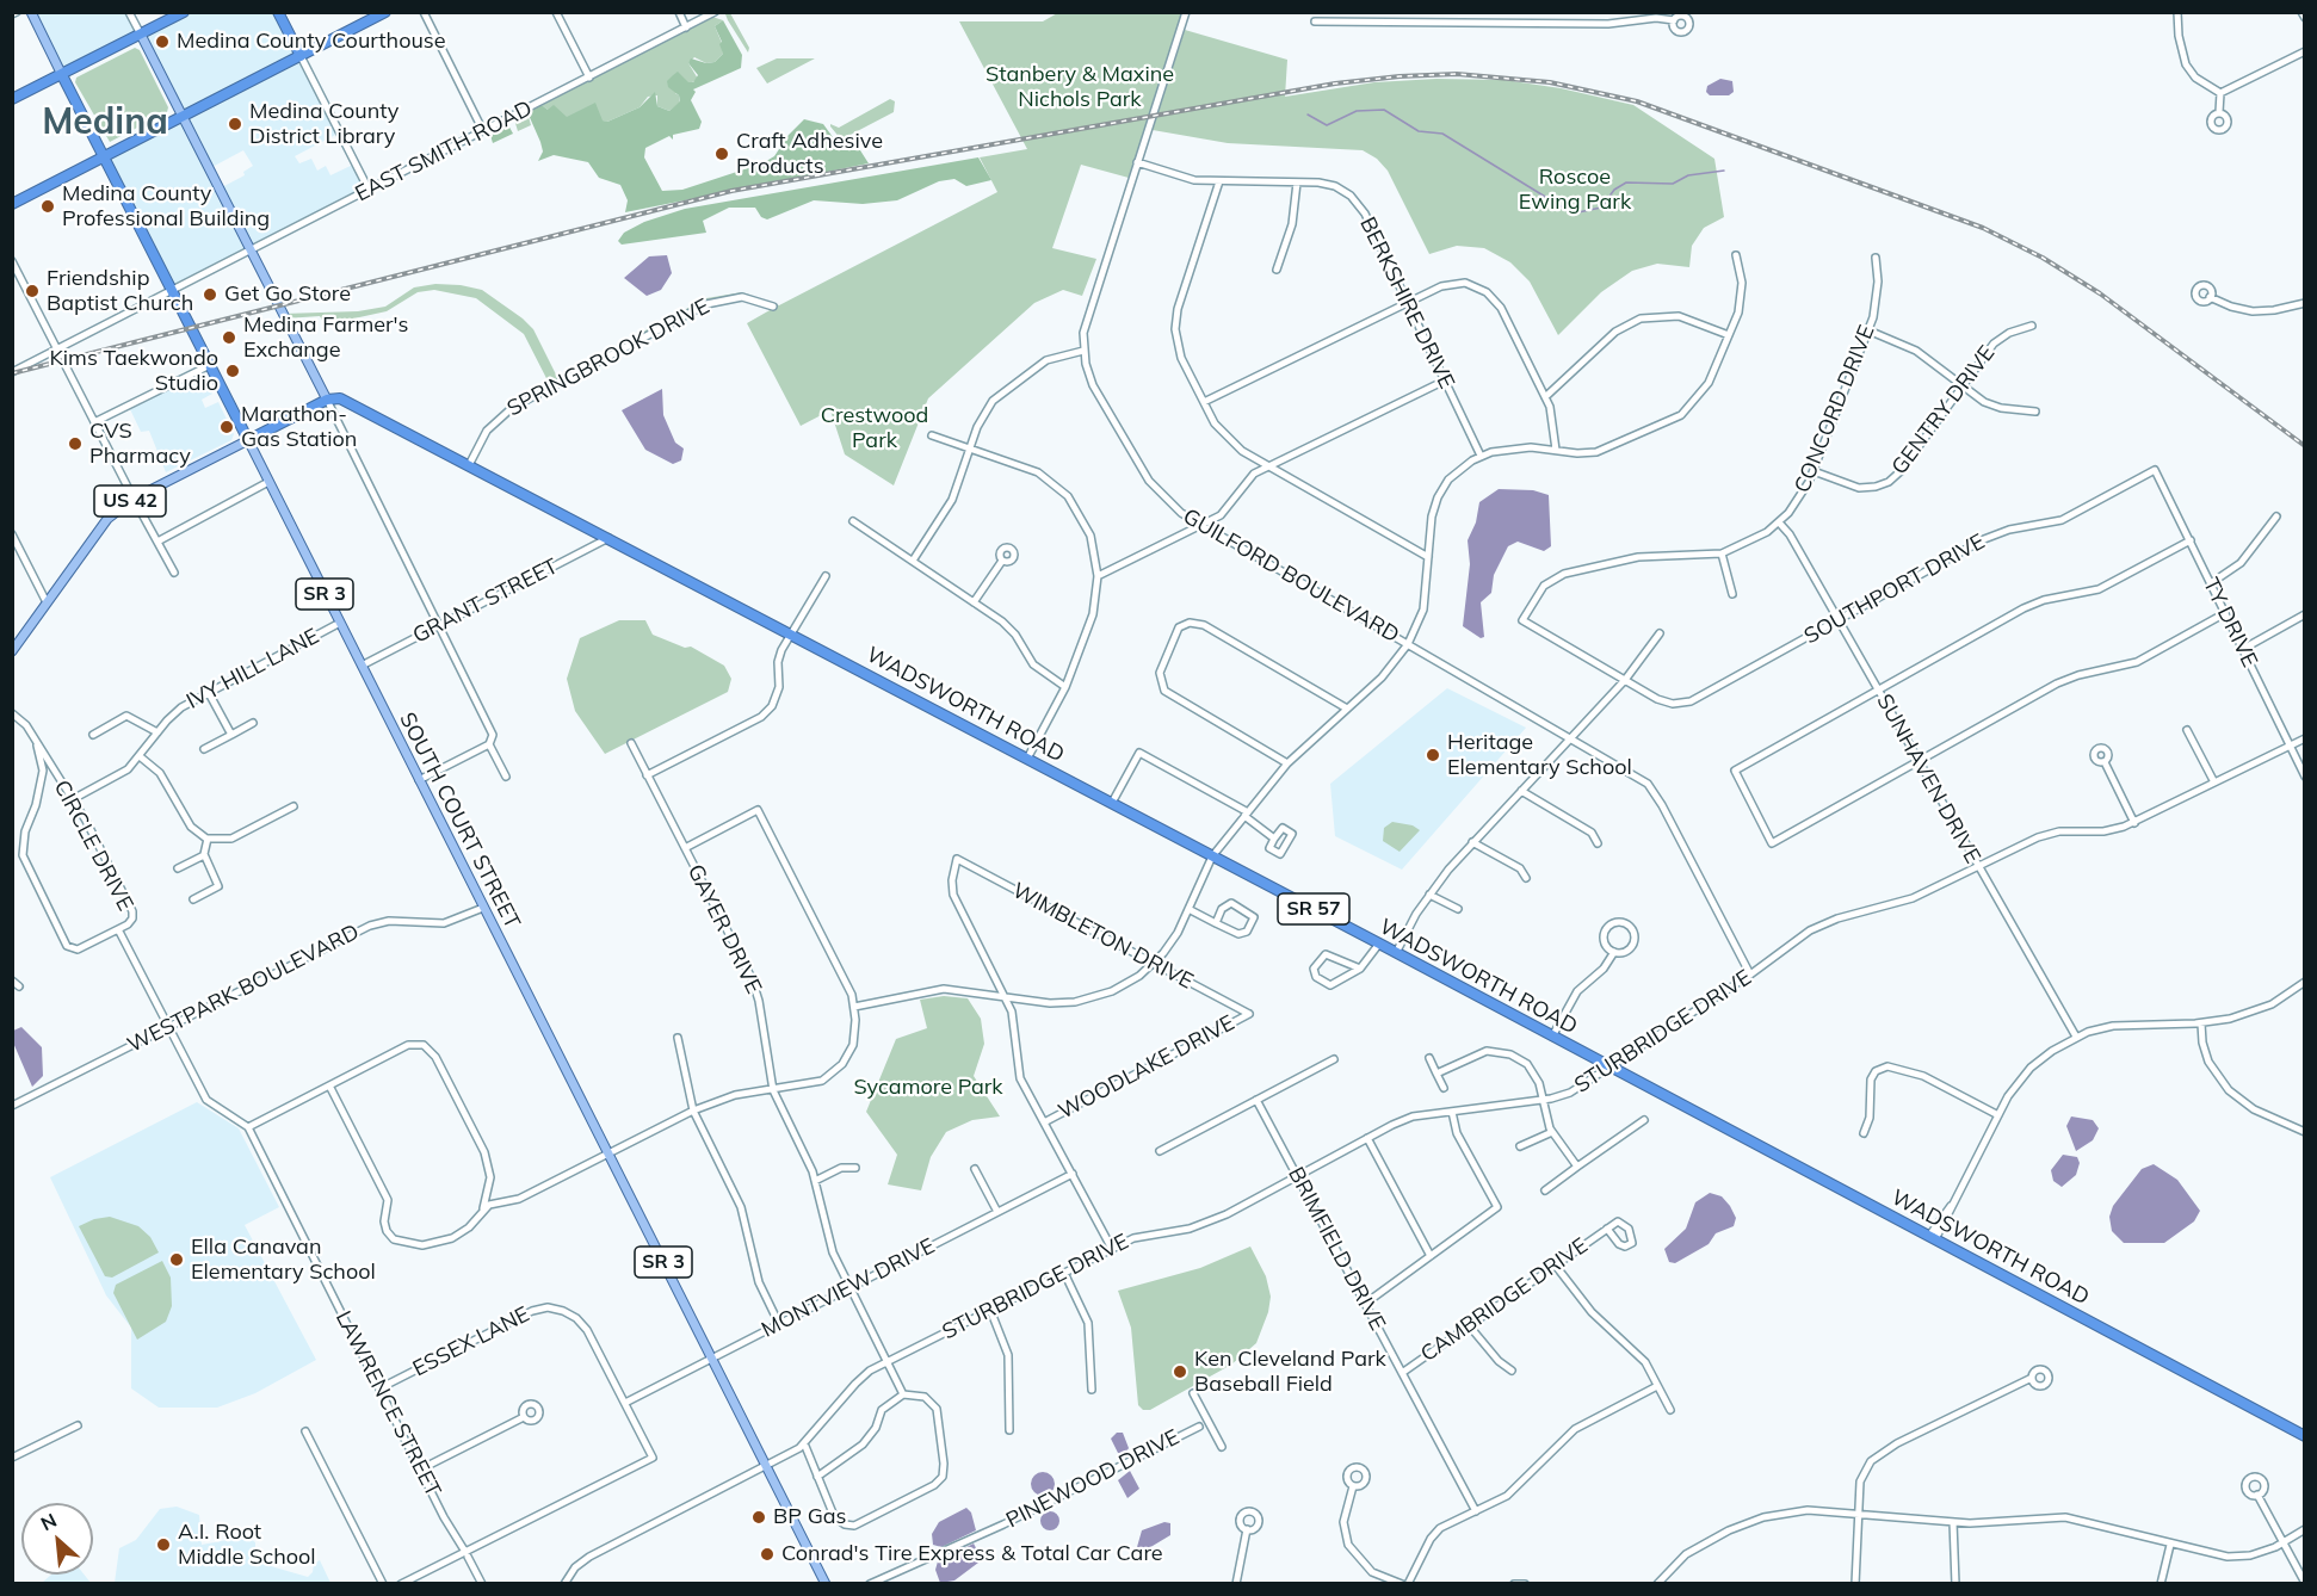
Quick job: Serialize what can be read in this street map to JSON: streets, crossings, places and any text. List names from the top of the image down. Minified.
{"streets":{"highway":["WADSWORTH ROAD","SOUTH COURT STREET","SR 57"],"main road":["US 42","SR 3"],"street":["EAST SMITH ROAD","BERKSHIRE DRIVE","SPRINGBROOK DRIVE","CONCORD DRIVE","GENTRY DRIVE","GUILFORD BOULEVARD","SOUTHPORT DRIVE","GRANT STREET","TY DRIVE","IVY HILL LANE","SUNHAVEN DRIVE","CIRCLE DRIVE","GAYER DRIVE","WIMBLETON DRIVE","WESTPARK BOULEVARD","STURBRIDGE DRIVE","WOODLAKE DRIVE","BRIMFIELD DRIVE","MONTVIEW DRIVE","CAMBRIDGE DRIVE","ESSEX LANE","LAWRENCE STREET","PINEWOOD DRIVE"]},"crossings":[["EAST SMITH ROAD","SOUTH COURT STREET"],["BERKSHIRE DRIVE","GUILFORD BOULEVARD"],["SPRINGBROOK DRIVE","WADSWORTH ROAD"],["CONCORD DRIVE","GENTRY DRIVE"],["CONCORD DRIVE","SOUTHPORT DRIVE"],["CONCORD DRIVE","SUNHAVEN DRIVE"],["US 42","SOUTH COURT STREET"],["GUILFORD BOULEVARD","STURBRIDGE DRIVE"],["SOUTHPORT DRIVE","TY DRIVE"],["SOUTHPORT DRIVE","SUNHAVEN DRIVE"],["GRANT STREET","WADSWORTH ROAD"],["GRANT STREET","SOUTH COURT STREET"],["TY DRIVE","STURBRIDGE DRIVE"],["IVY HILL LANE","SOUTH COURT STREET"],["IVY HILL LANE","CIRCLE DRIVE"],["WADSWORTH ROAD","STURBRIDGE DRIVE"],["SUNHAVEN DRIVE","STURBRIDGE DRIVE"],["SOUTH COURT STREET","WESTPARK BOULEVARD"],["SOUTH COURT STREET","STURBRIDGE DRIVE"],["SOUTH COURT STREET","MONTVIEW DRIVE"],["GAYER DRIVE","STURBRIDGE DRIVE"],["GAYER DRIVE","MONTVIEW DRIVE"],["WIMBLETON DRIVE","WOODLAKE DRIVE"],["STURBRIDGE DRIVE","BRIMFIELD DRIVE"],["BRIMFIELD DRIVE","CAMBRIDGE DRIVE"],["MONTVIEW DRIVE","ESSEX LANE"],["ESSEX LANE","LAWRENCE STREET"]],"districts":["Medina"],"parks":["Stanbery & Maxine Nichols Park","Roscoe Ewing Park","Crestwood Park","Sycamore Park"],"places":["Medina County Courthouse","Medina County District Library","Craft Adhesive Products","Medina County Professional Building","Friendship Baptist Church","Get Go Store","Medina Farmer's Exchange","Kims Taekwondo Studio","Marathon- Gas Station","CVS Pharmacy","Heritage Elementary School","Ella Canavan Elementary School","Ken Cleveland Park Baseball Field","BP Gas","A.I. Root Middle School","Conrad's Tire Express & Total Car Care"],"north":"top left"}
